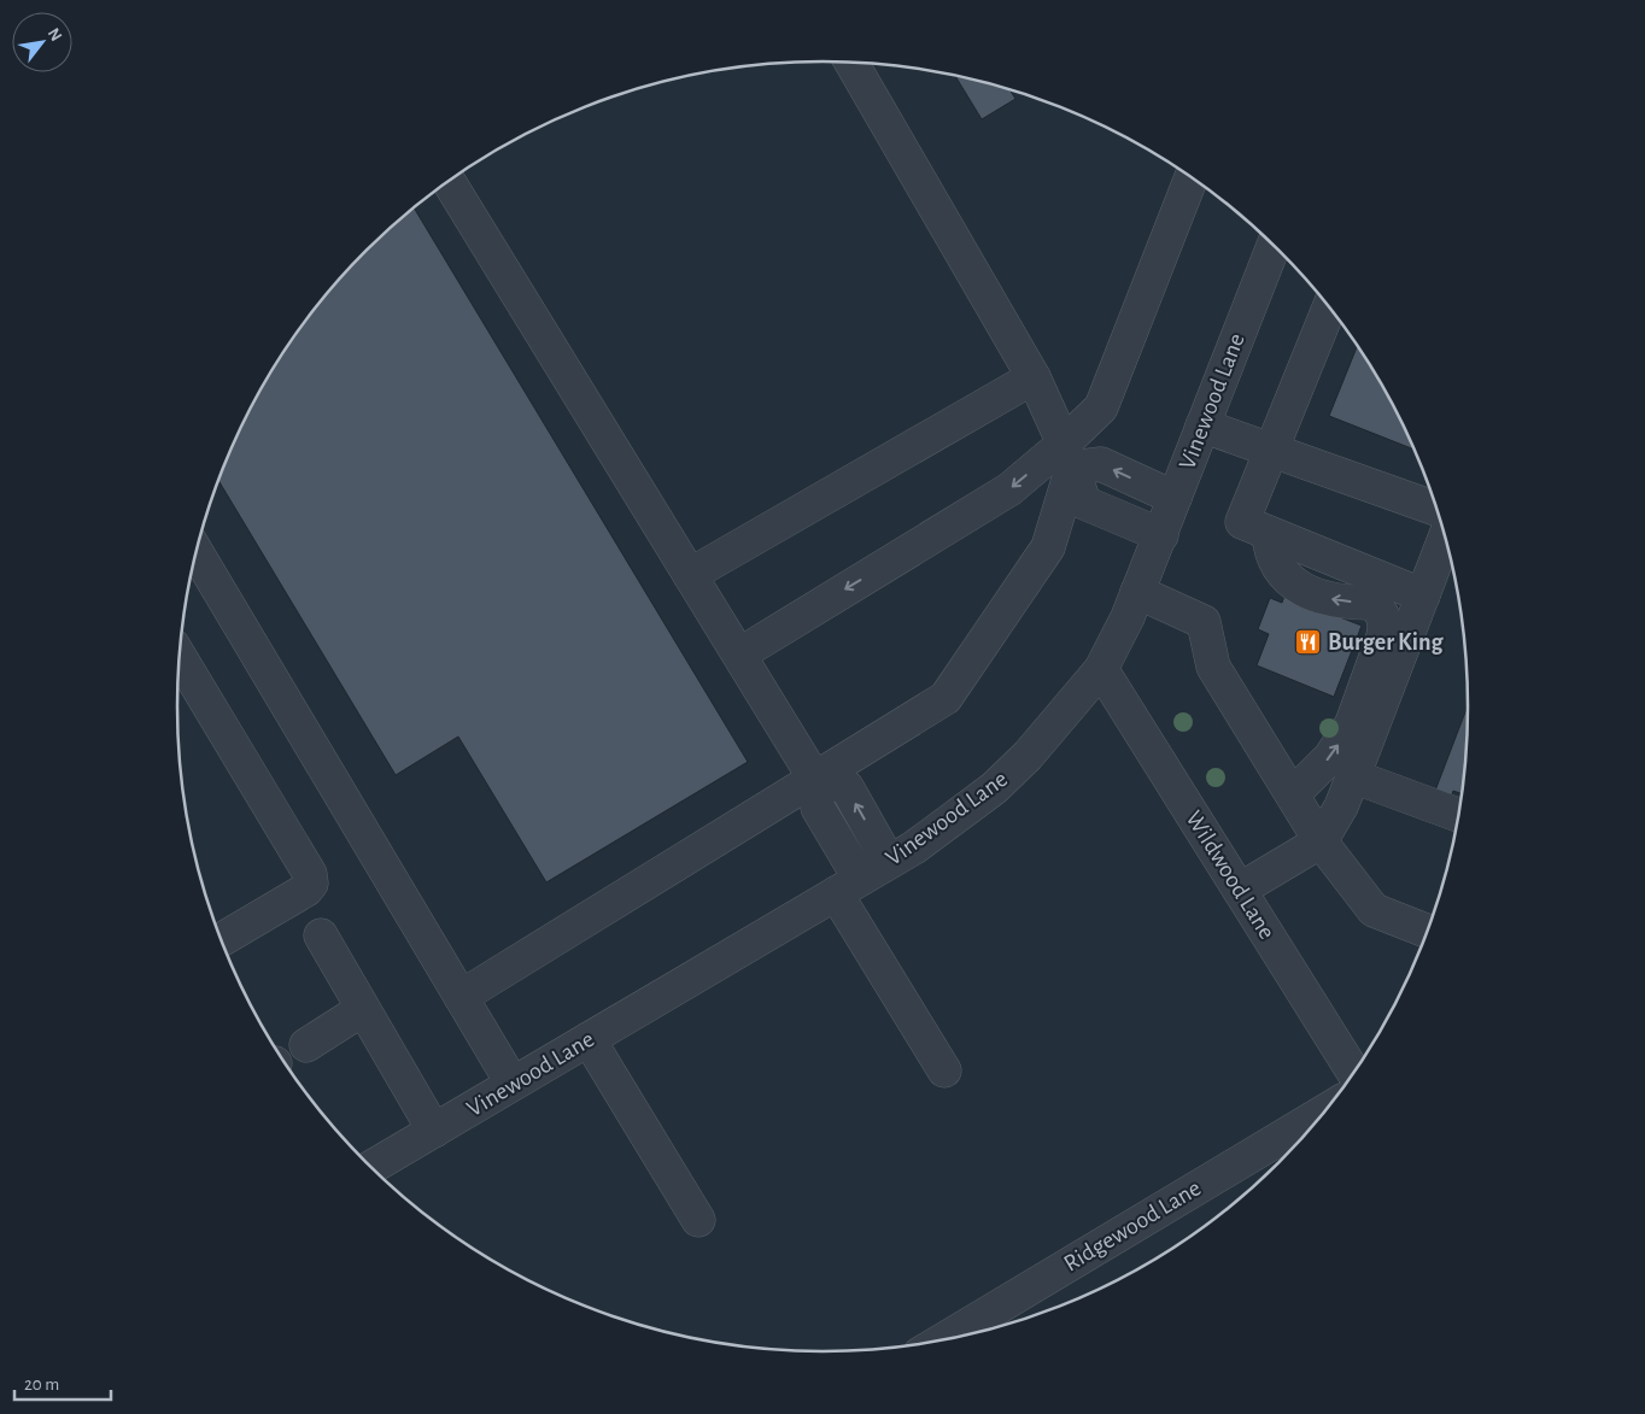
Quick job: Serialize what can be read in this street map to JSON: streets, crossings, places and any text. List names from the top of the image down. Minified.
{"streets":{"street":["Vinewood Lane","Wildwood Lane","Ridgewood Lane"]},"crossings":[["Vinewood Lane","Wildwood Lane"]],"places":{"restaurant":["Burger King"]},"scale_bar":"20 m","north":"top right"}
